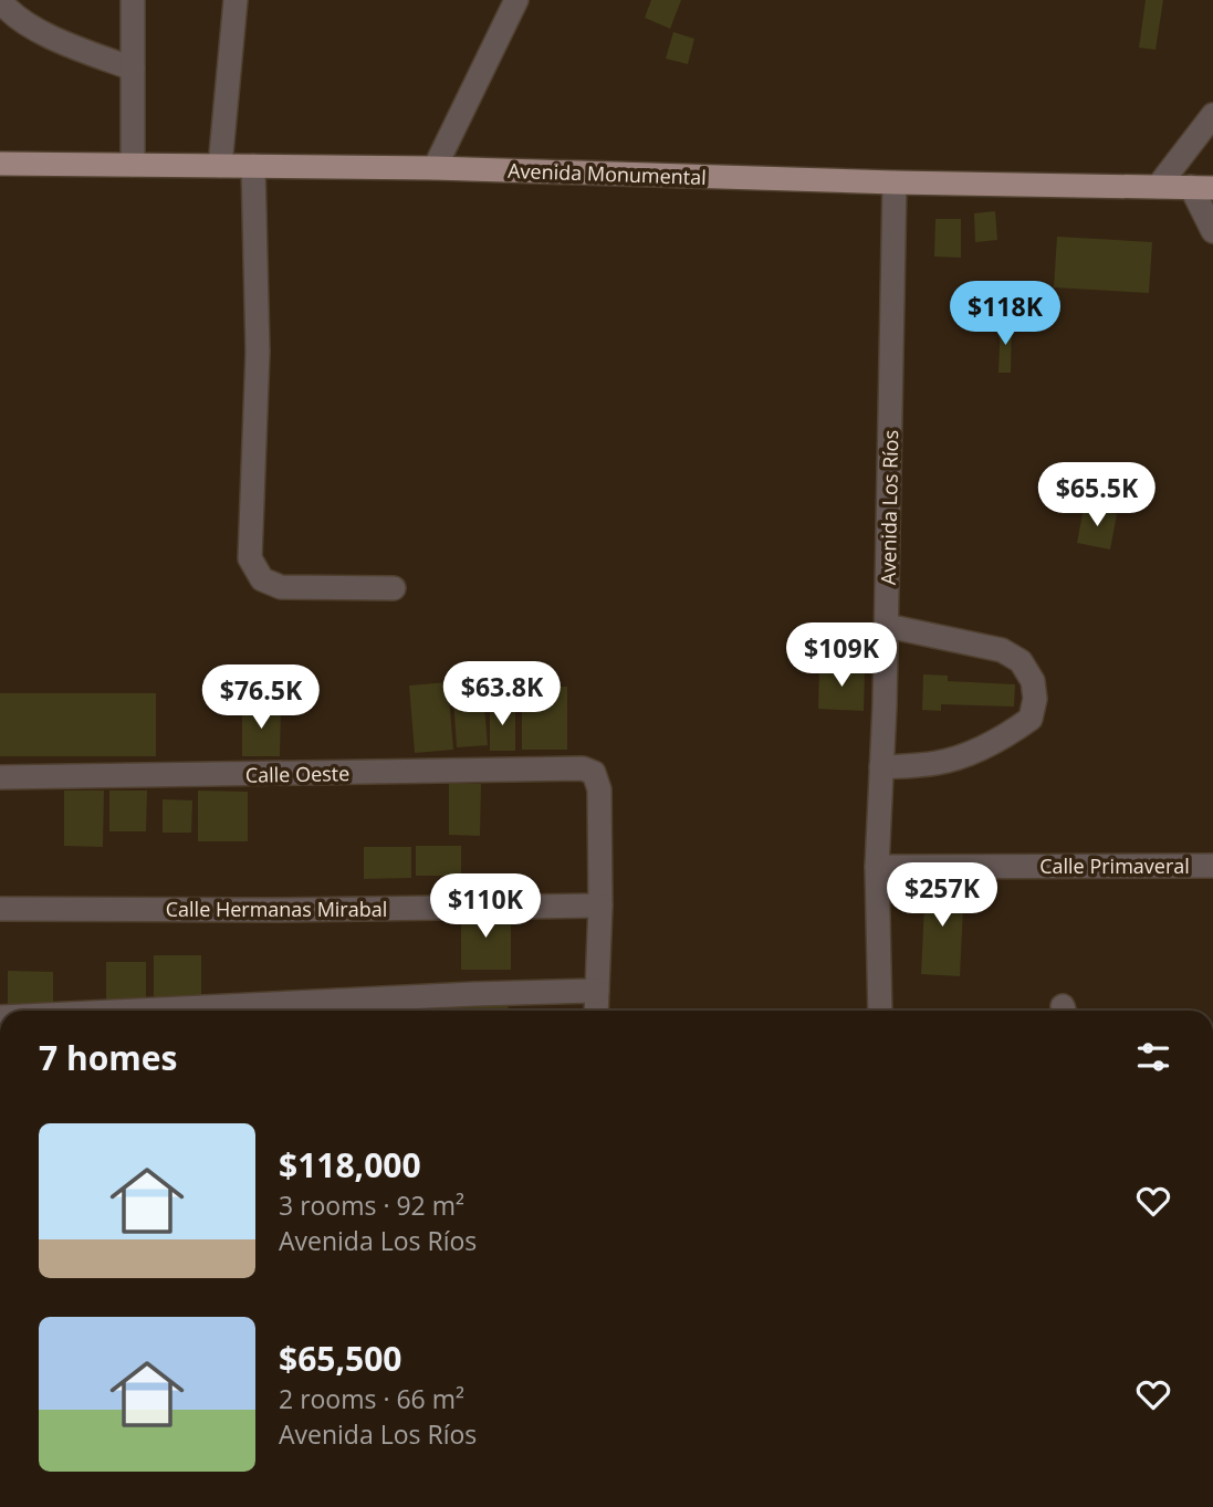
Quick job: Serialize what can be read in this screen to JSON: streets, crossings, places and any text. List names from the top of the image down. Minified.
{"streets":{"main road":["Avenida Monumental"],"street":["Avenida Los Ríos","Calle Oeste","Calle Primaveral","Calle Hermanas Mirabal"]},"crossings":[["Avenida Monumental","Avenida Los Ríos"],["Avenida Los Ríos","Calle Primaveral"],["Calle Oeste","Calle Hermanas Mirabal"]],"page":{"price":["$118K","$65.5K","$109K","$63.8K","$76.5K","$257K","$110K"],"heading":"7 homes","list":[{"name":"$118,000","note":"3 rooms · 92 m² · Avenida Los Ríos"},{"name":"$65,500","note":"2 rooms · 66 m² · Avenida Los Ríos"}]}}
